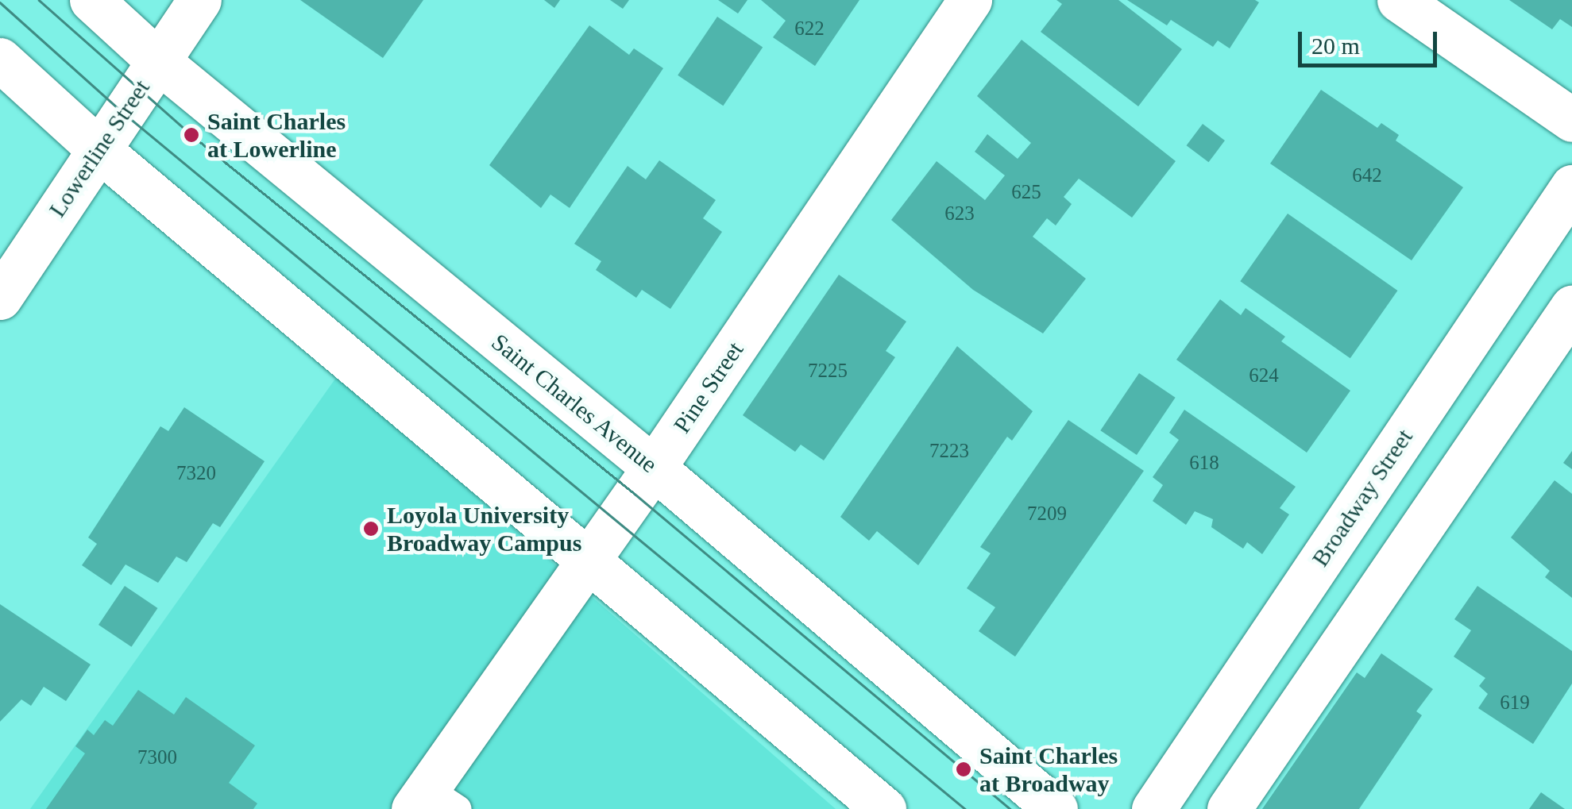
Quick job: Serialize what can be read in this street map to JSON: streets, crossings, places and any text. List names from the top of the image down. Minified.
{"streets":{"street":["Lowerline Street","Pine Street","Saint Charles Avenue","Broadway Street"]},"crossings":[["Lowerline Street","Saint Charles Avenue"],["Pine Street","Saint Charles Avenue"]],"places":["Saint Charles at Lowerline","Loyola University Broadway Campus","Saint Charles at Broadway"],"house_numbers":["622","642","625","623","7225","624","7223","618","7320","7209","619","7300"],"scale_bar":"20 m"}
